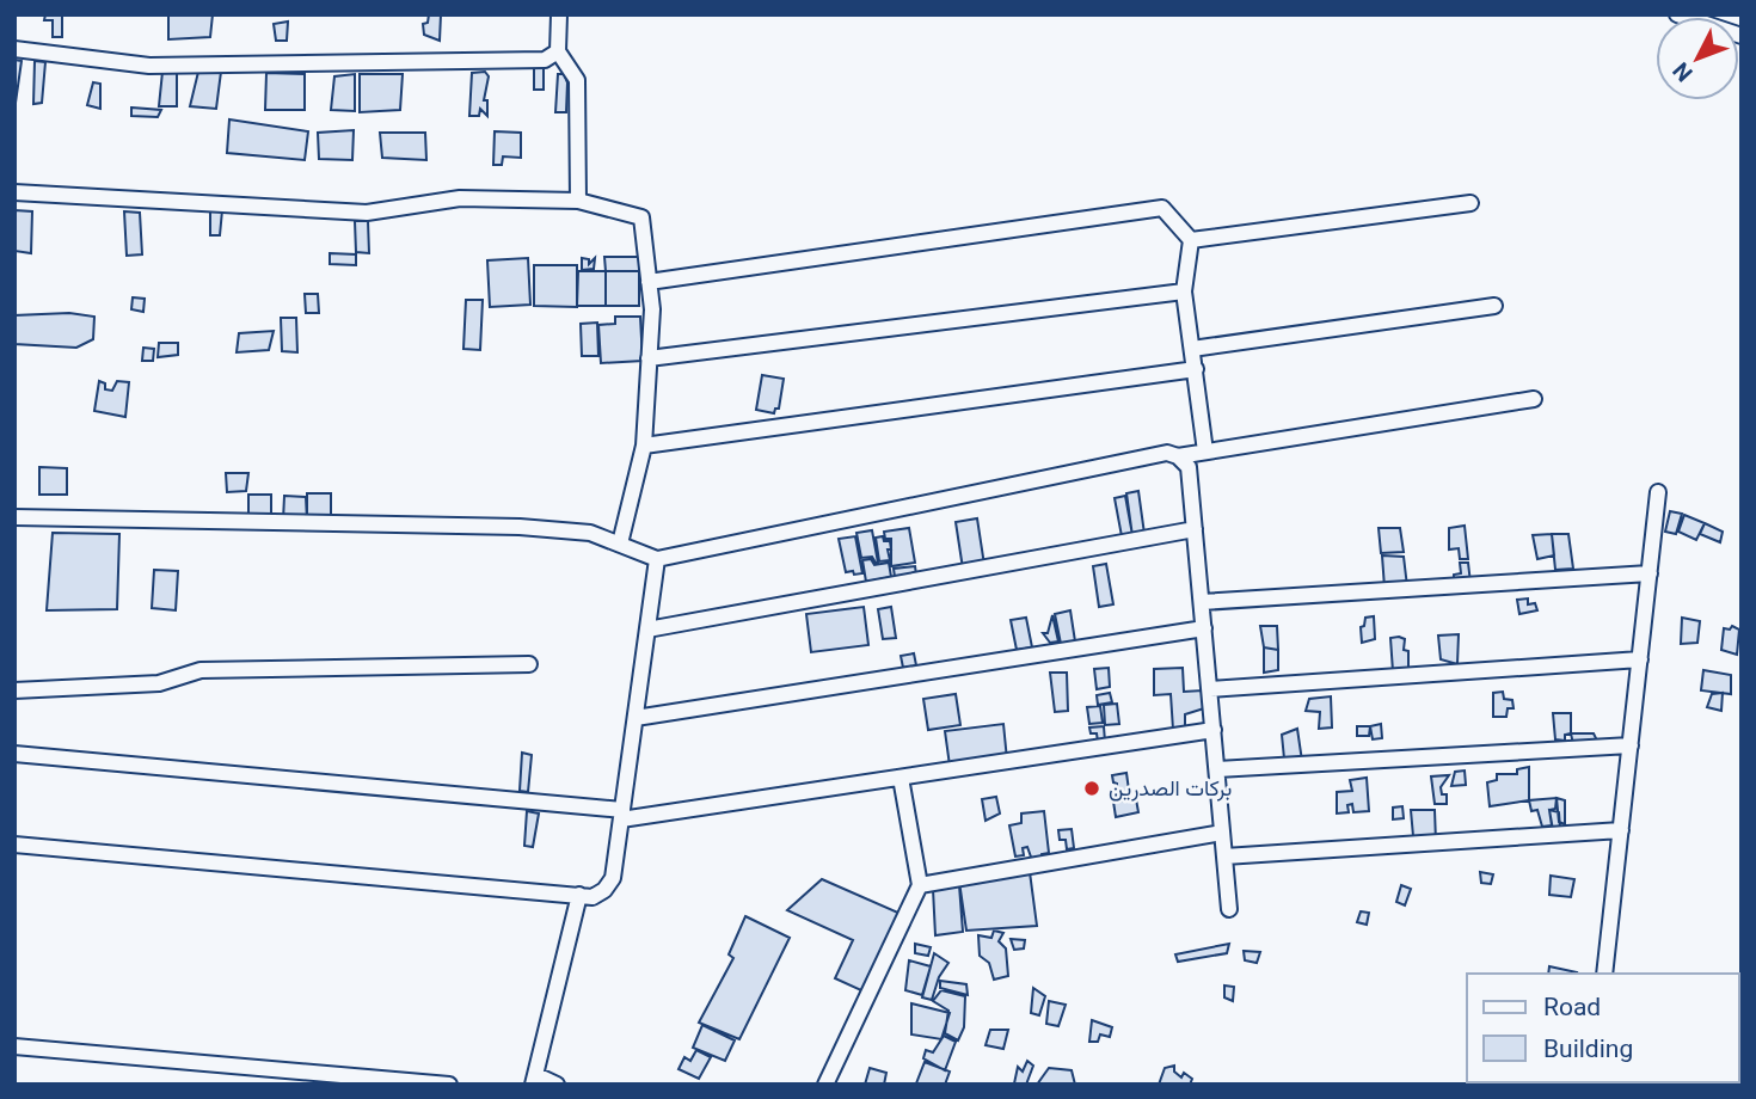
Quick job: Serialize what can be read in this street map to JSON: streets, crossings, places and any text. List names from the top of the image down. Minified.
{"places":["بركات الصدرين"],"legend":["Road","Building"],"north":"bottom left"}
